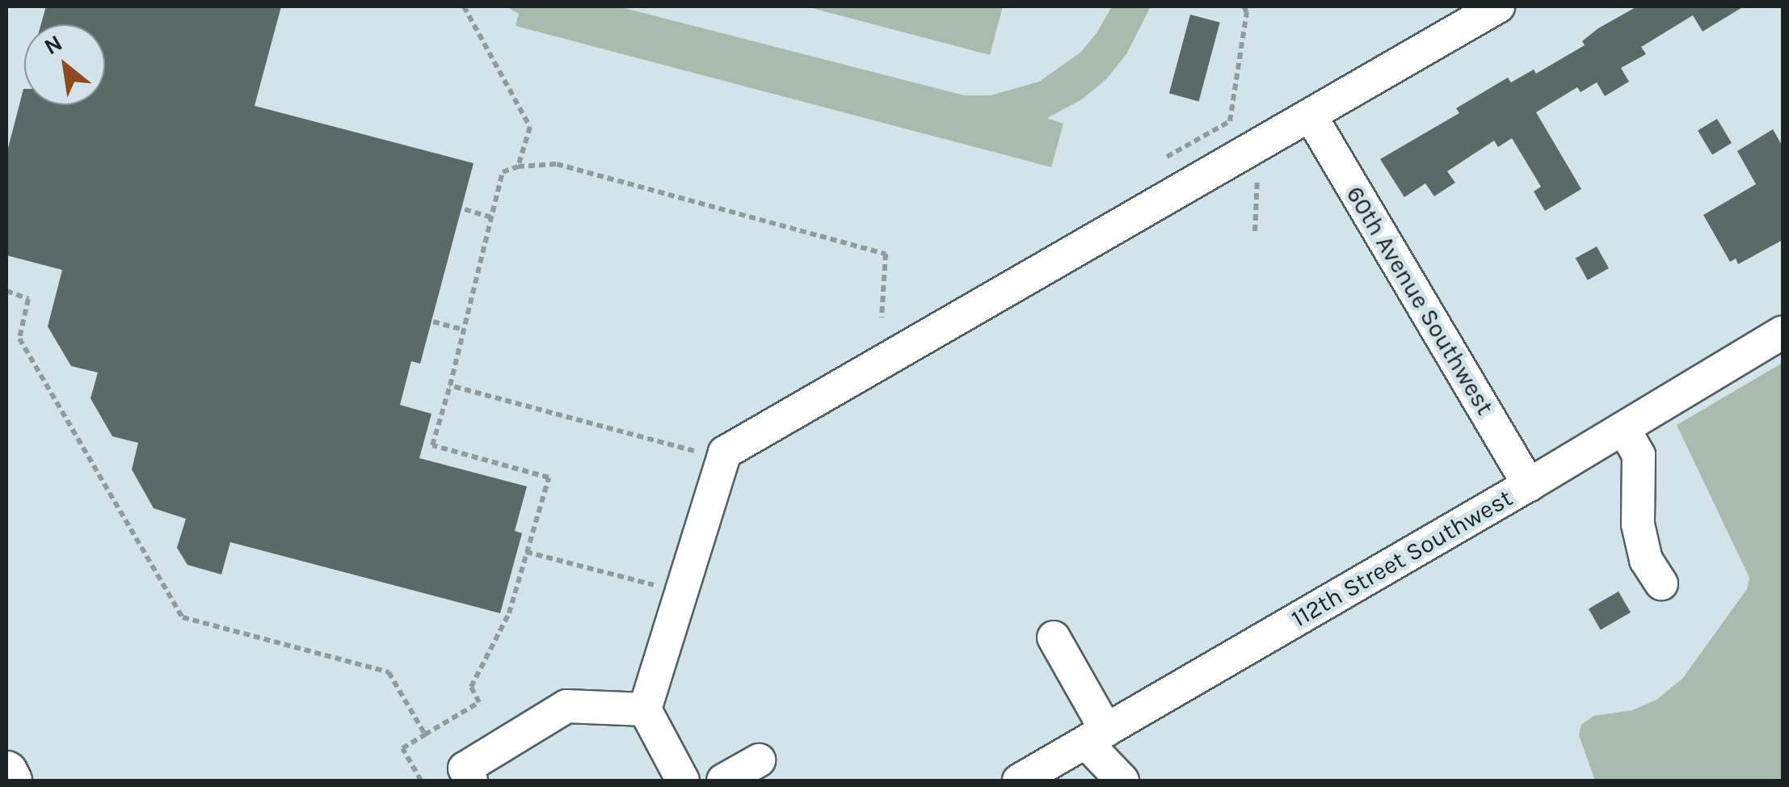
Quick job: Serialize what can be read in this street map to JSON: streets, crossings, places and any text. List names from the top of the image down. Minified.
{"streets":{"street":["60th Avenue Southwest","112th Street Southwest"]},"crossings":[["60th Avenue Southwest","112th Street Southwest"]],"north":"top left"}
